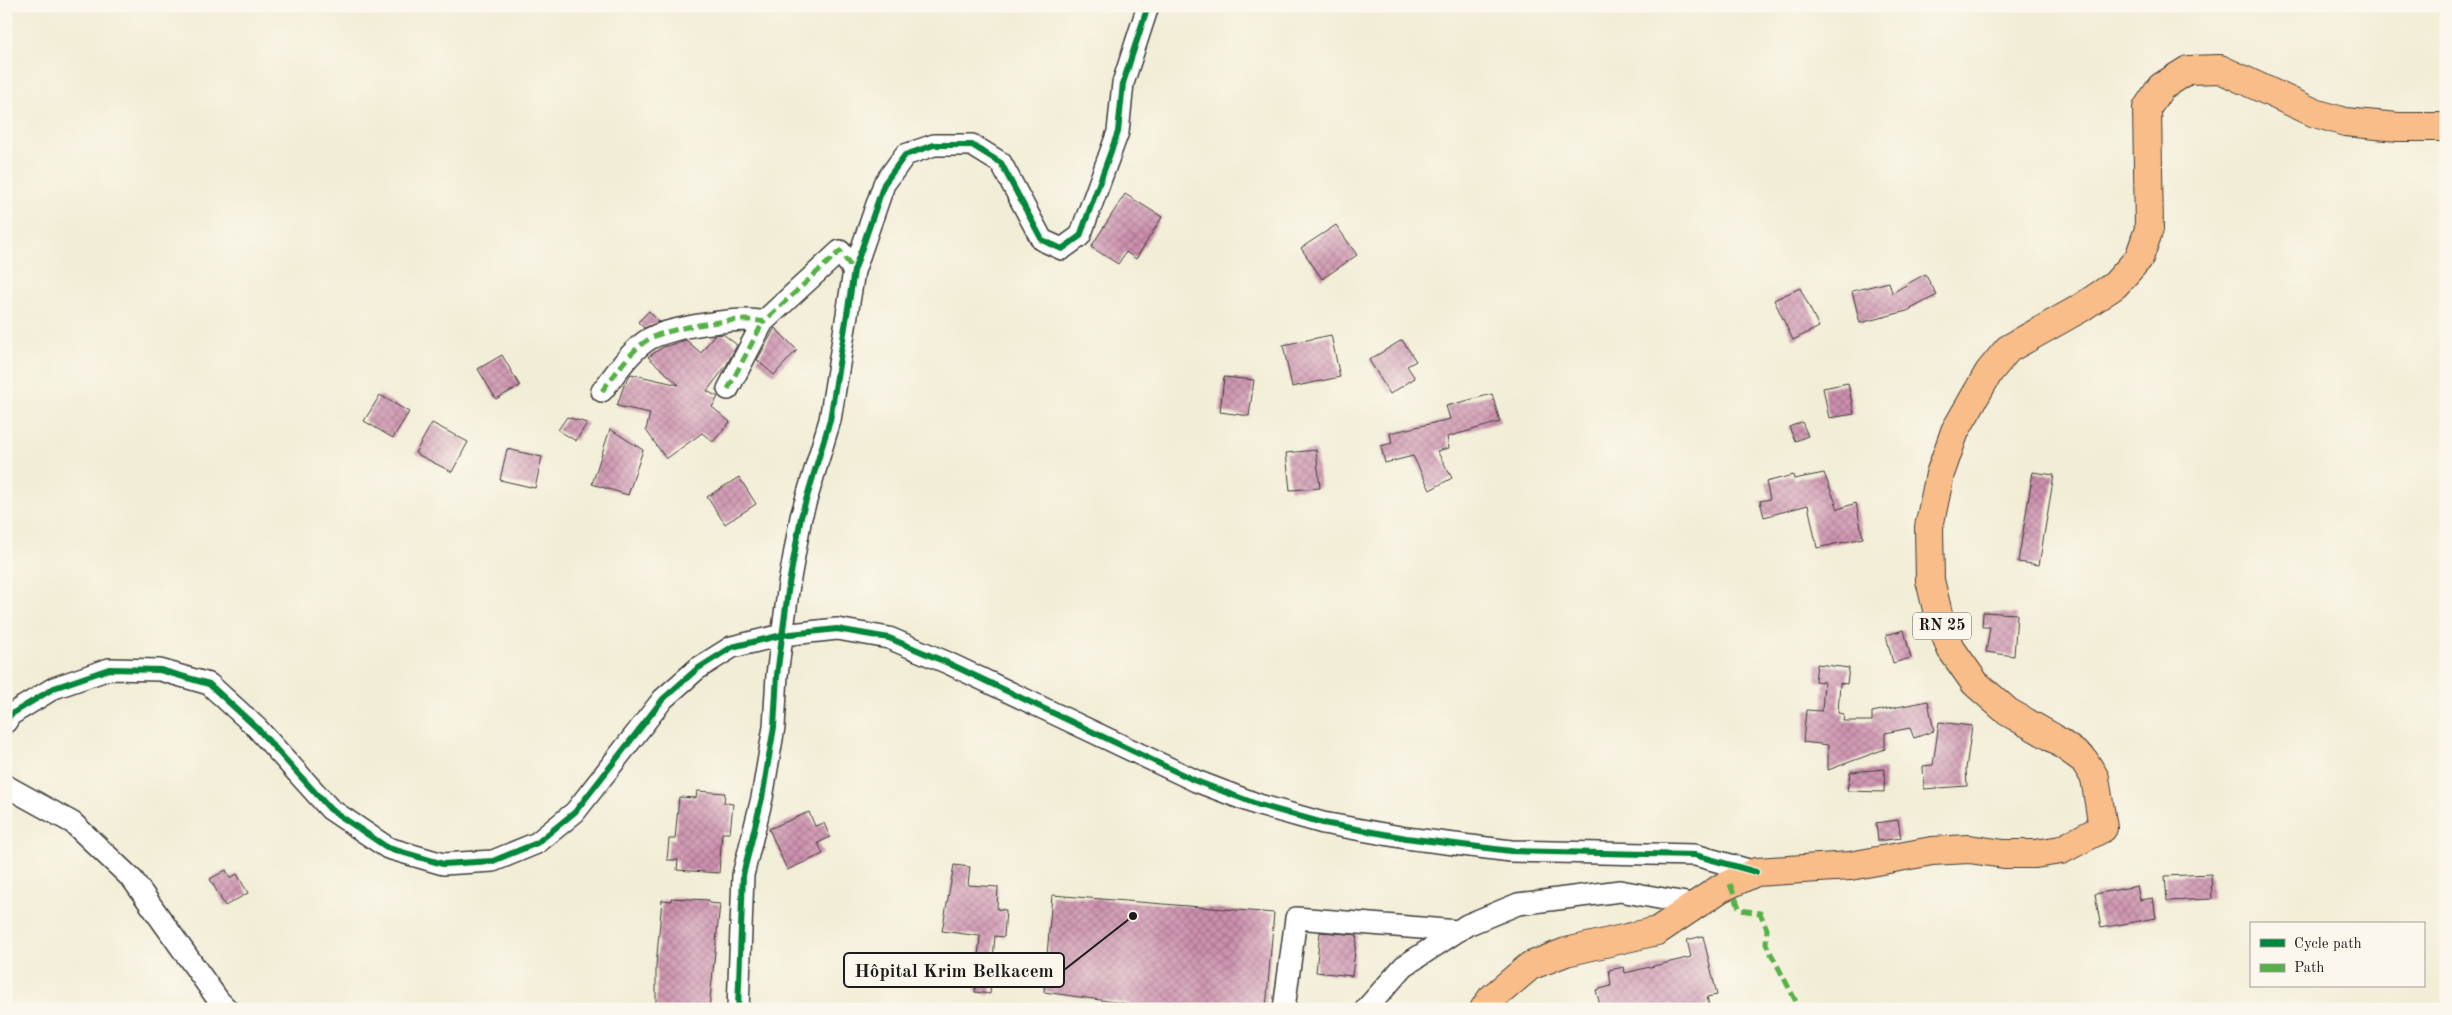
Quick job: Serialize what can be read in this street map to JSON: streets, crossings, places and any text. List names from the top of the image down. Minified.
{"streets":{"main road":["RN 25"]},"places":["Hôpital Krim Belkacem"],"legend":["Cycle path","Path"]}
